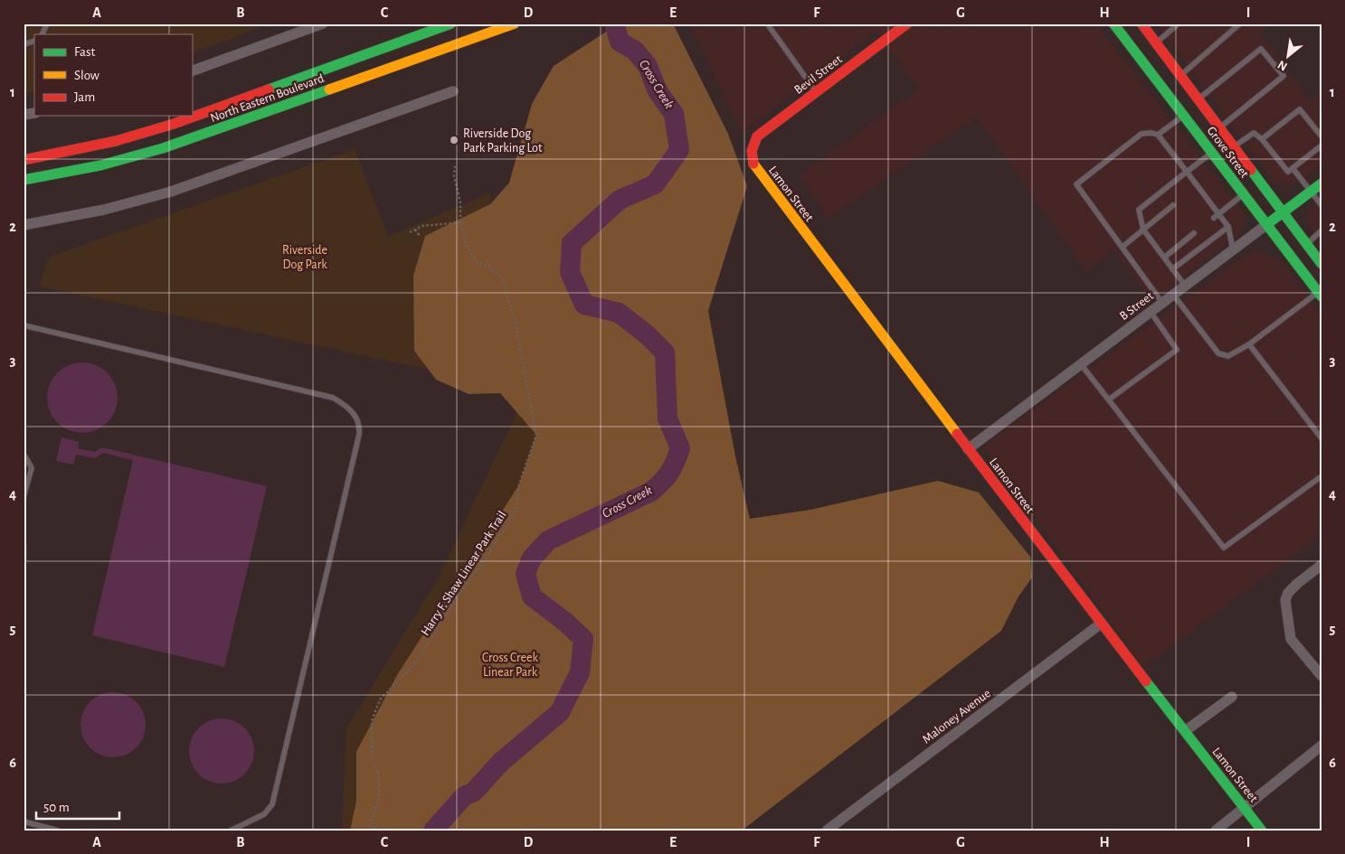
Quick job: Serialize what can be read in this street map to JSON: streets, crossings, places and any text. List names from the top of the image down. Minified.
{"streets":{"main road":["Bevil Street","North Eastern Boulevard","Grove Street","Lamon Street","B Street"],"street":["Maloney Avenue"],"path":["Harry F. Shaw Linear Park Trail"]},"crossings":[["Bevil Street","Lamon Street"],["Grove Street","B Street"],["Lamon Street","B Street"],["Lamon Street","Maloney Avenue"]],"water":["Cross Creek"],"parks":["Riverside Dog Park","Cross Creek Linear Park"],"places":["Riverside Dog Park Parking Lot"],"legend":["Fast","Slow","Jam"],"scale_bar":"50 m","north":"bottom left","grid":{"columns":["A","B","C","D","E","F","G","H","I"],"rows":["1","2","3","4","5","6"]}}
